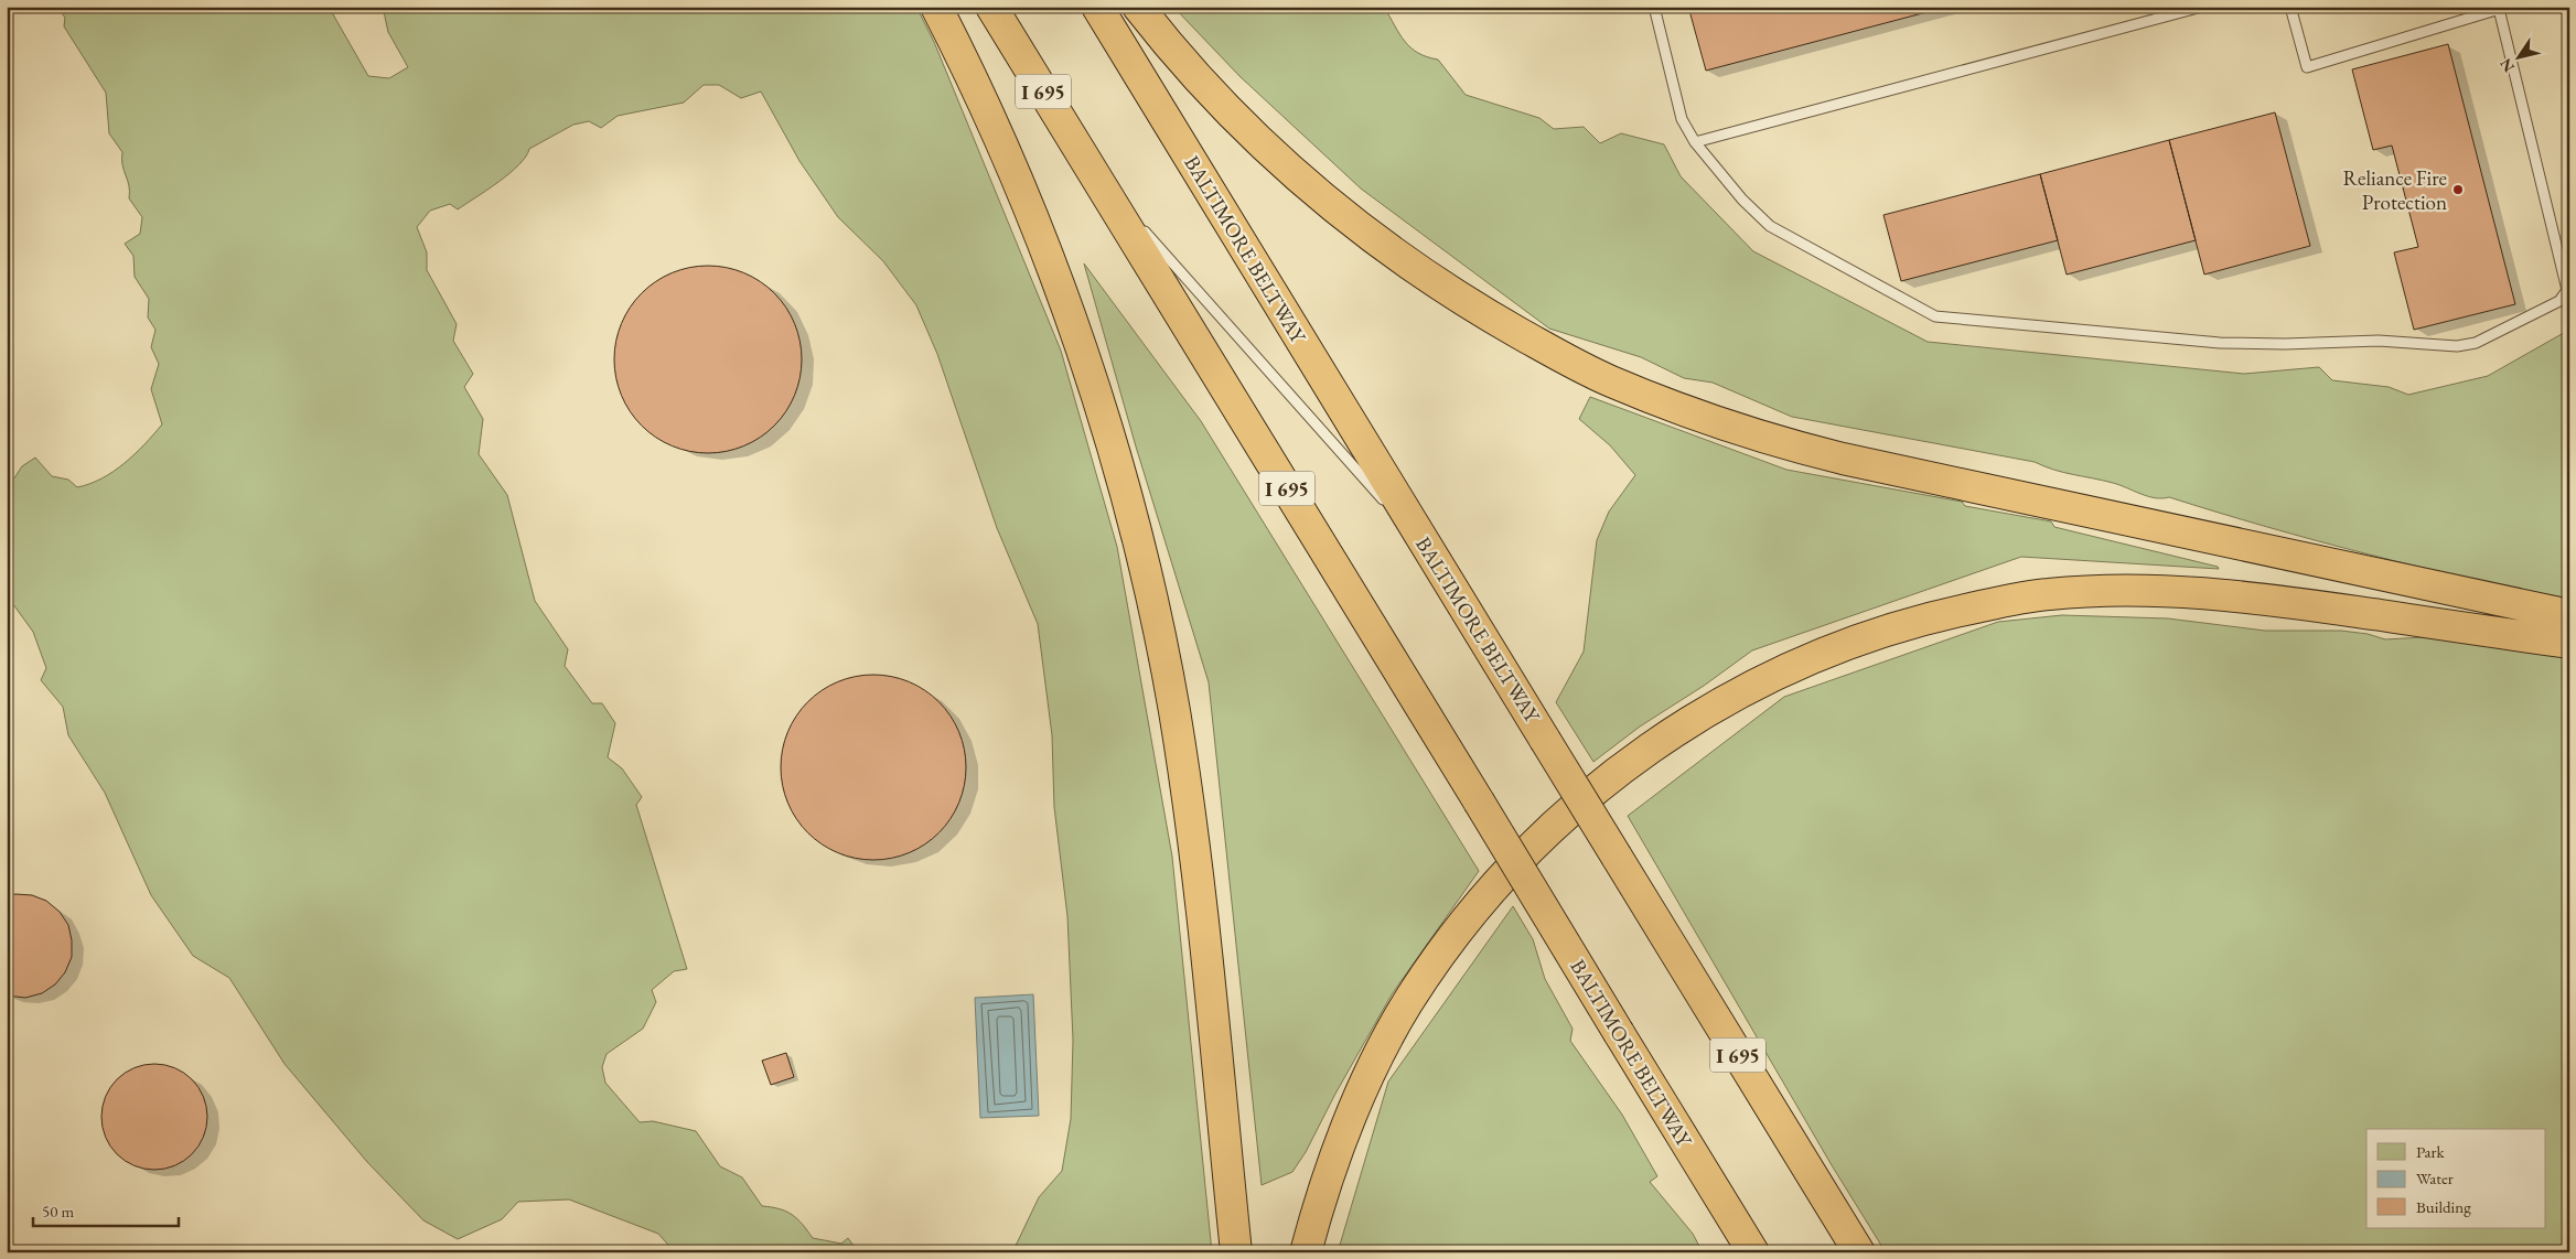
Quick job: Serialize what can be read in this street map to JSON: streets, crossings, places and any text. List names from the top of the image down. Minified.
{"streets":{"highway":["I 695","BALTIMORE BELTWAY"]},"places":["Reliance Fire Protection"],"legend":["Park","Water","Building"],"scale_bar":"50 m","north":"bottom left"}
